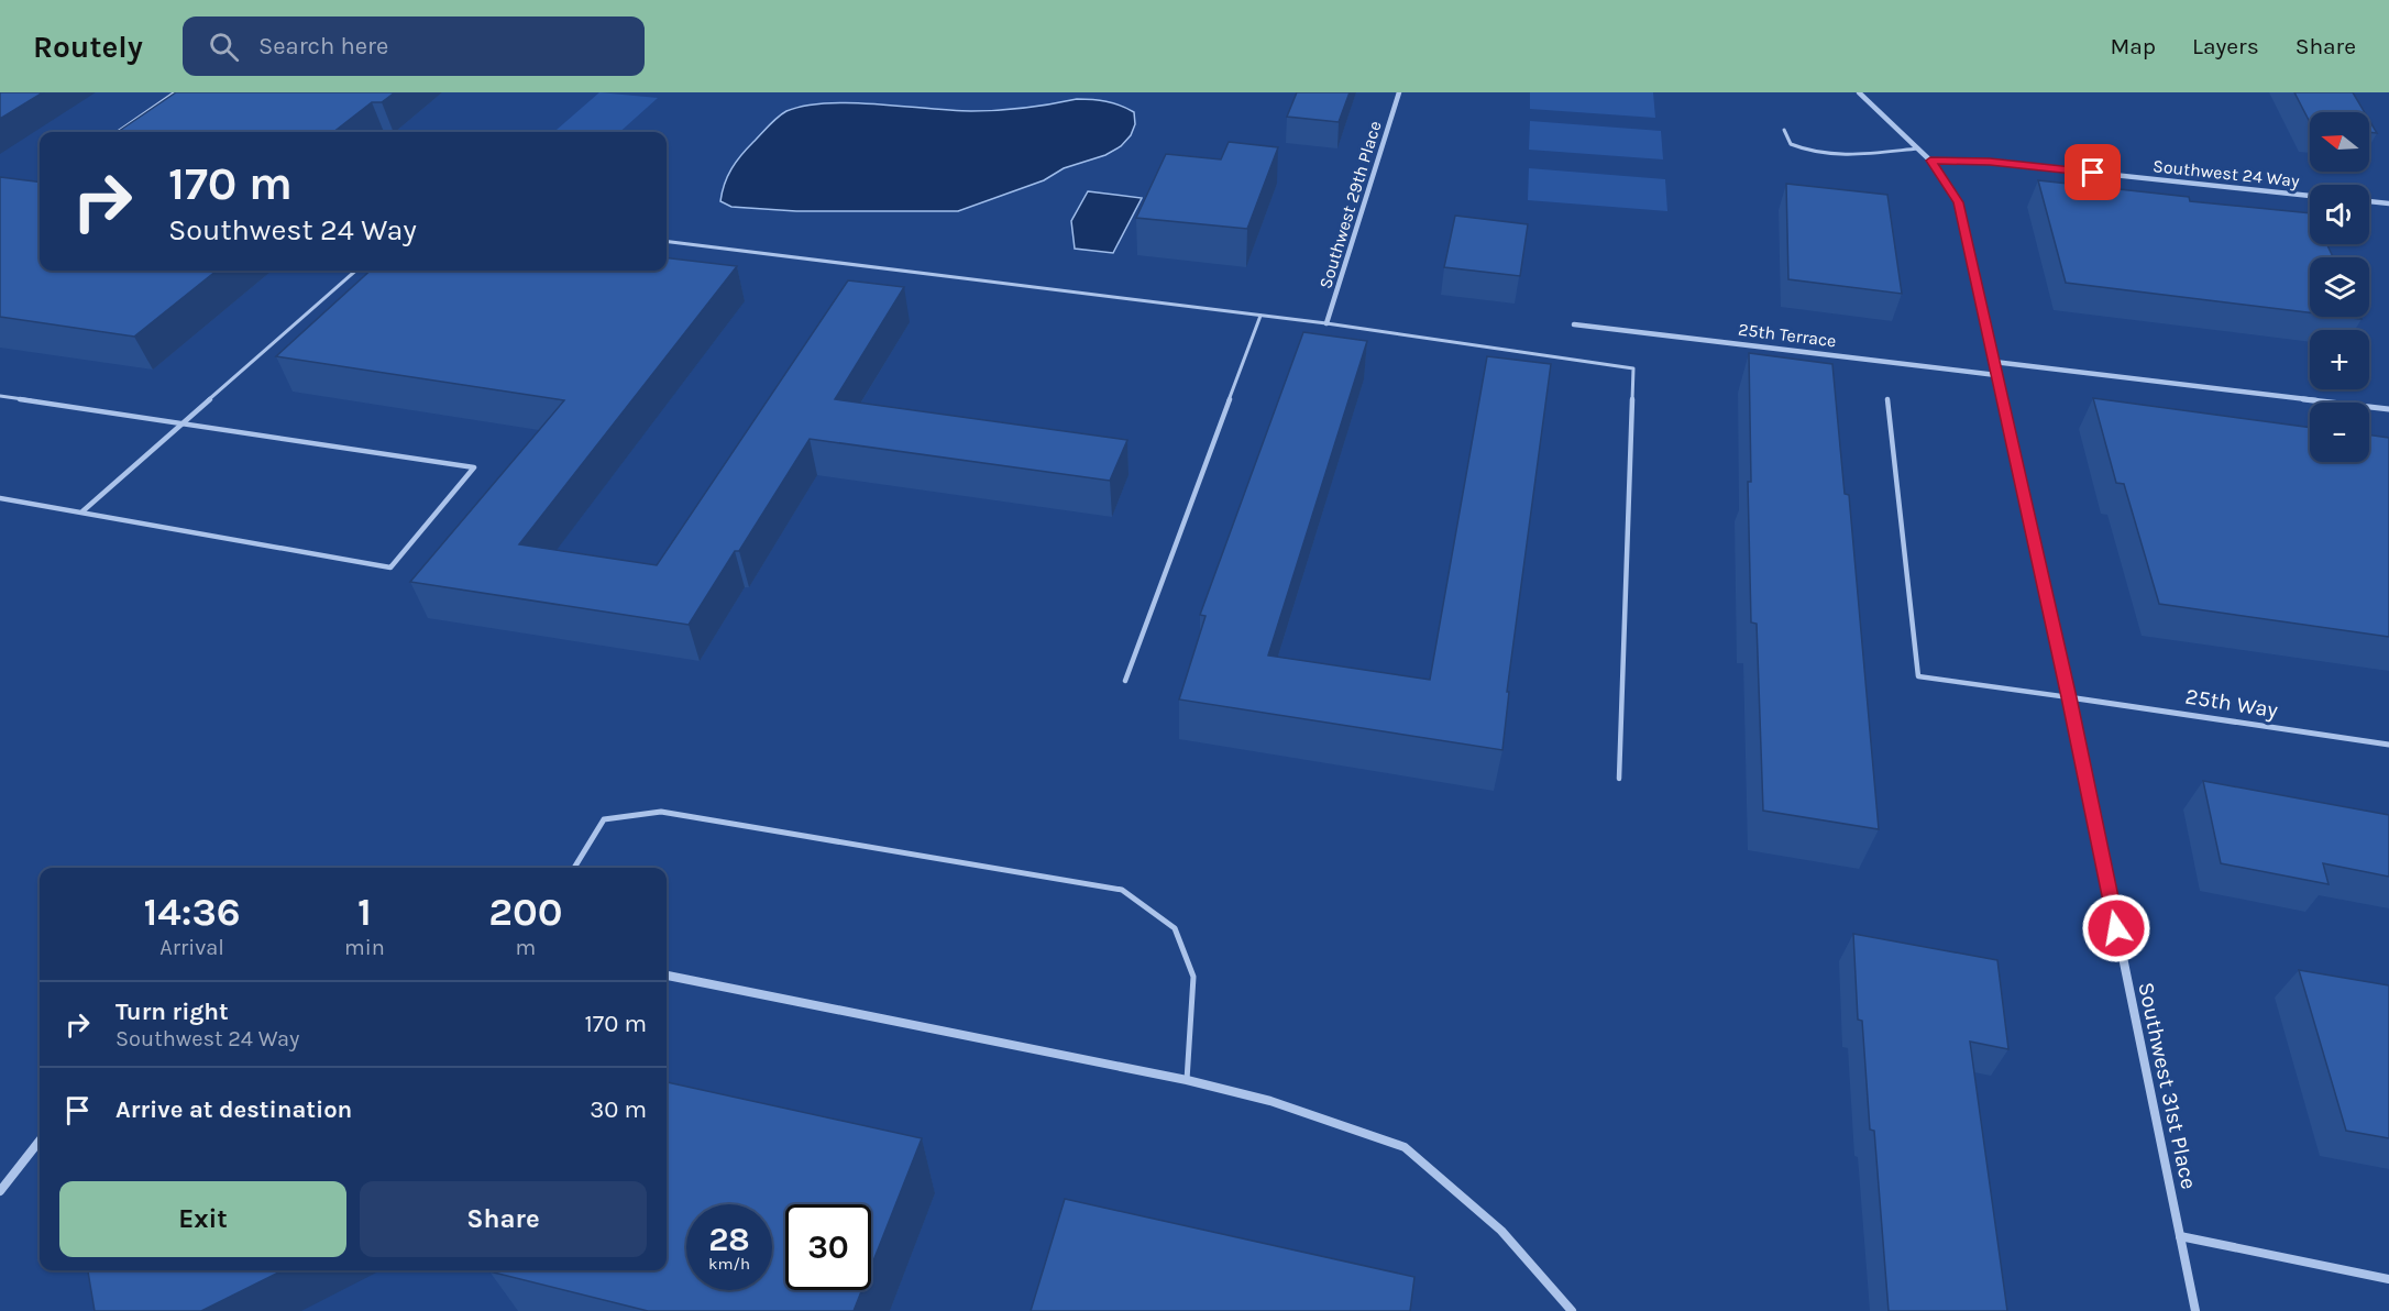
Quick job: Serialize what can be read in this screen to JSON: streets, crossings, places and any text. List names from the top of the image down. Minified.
{"streets":{"street":["Southwest 24 Way","Southwest 29th Place","25th Terrace","25th Way","Southwest 31st Place"]},"crossings":[["Southwest 24 Way","Southwest 31st Place"],["25th Terrace","Southwest 31st Place"],["25th Way","Southwest 31st Place"]],"north":"left","page":{"header":"Routely","search":"Search here","nav":["Map","Layers","Share"],"map_buttons":["+","−"],"turn":["170 m","Southwest 24 Way"],"eta":["14:36","Arrival","1","min","200","m"],"list":[{"name":"Turn right","note":"Southwest 24 Way","value":"170 m"},{"name":"Arrive at destination","value":"30 m"}],"buttons":["Exit","Share"],"speed":"28 km/h","limit":"30"}}
